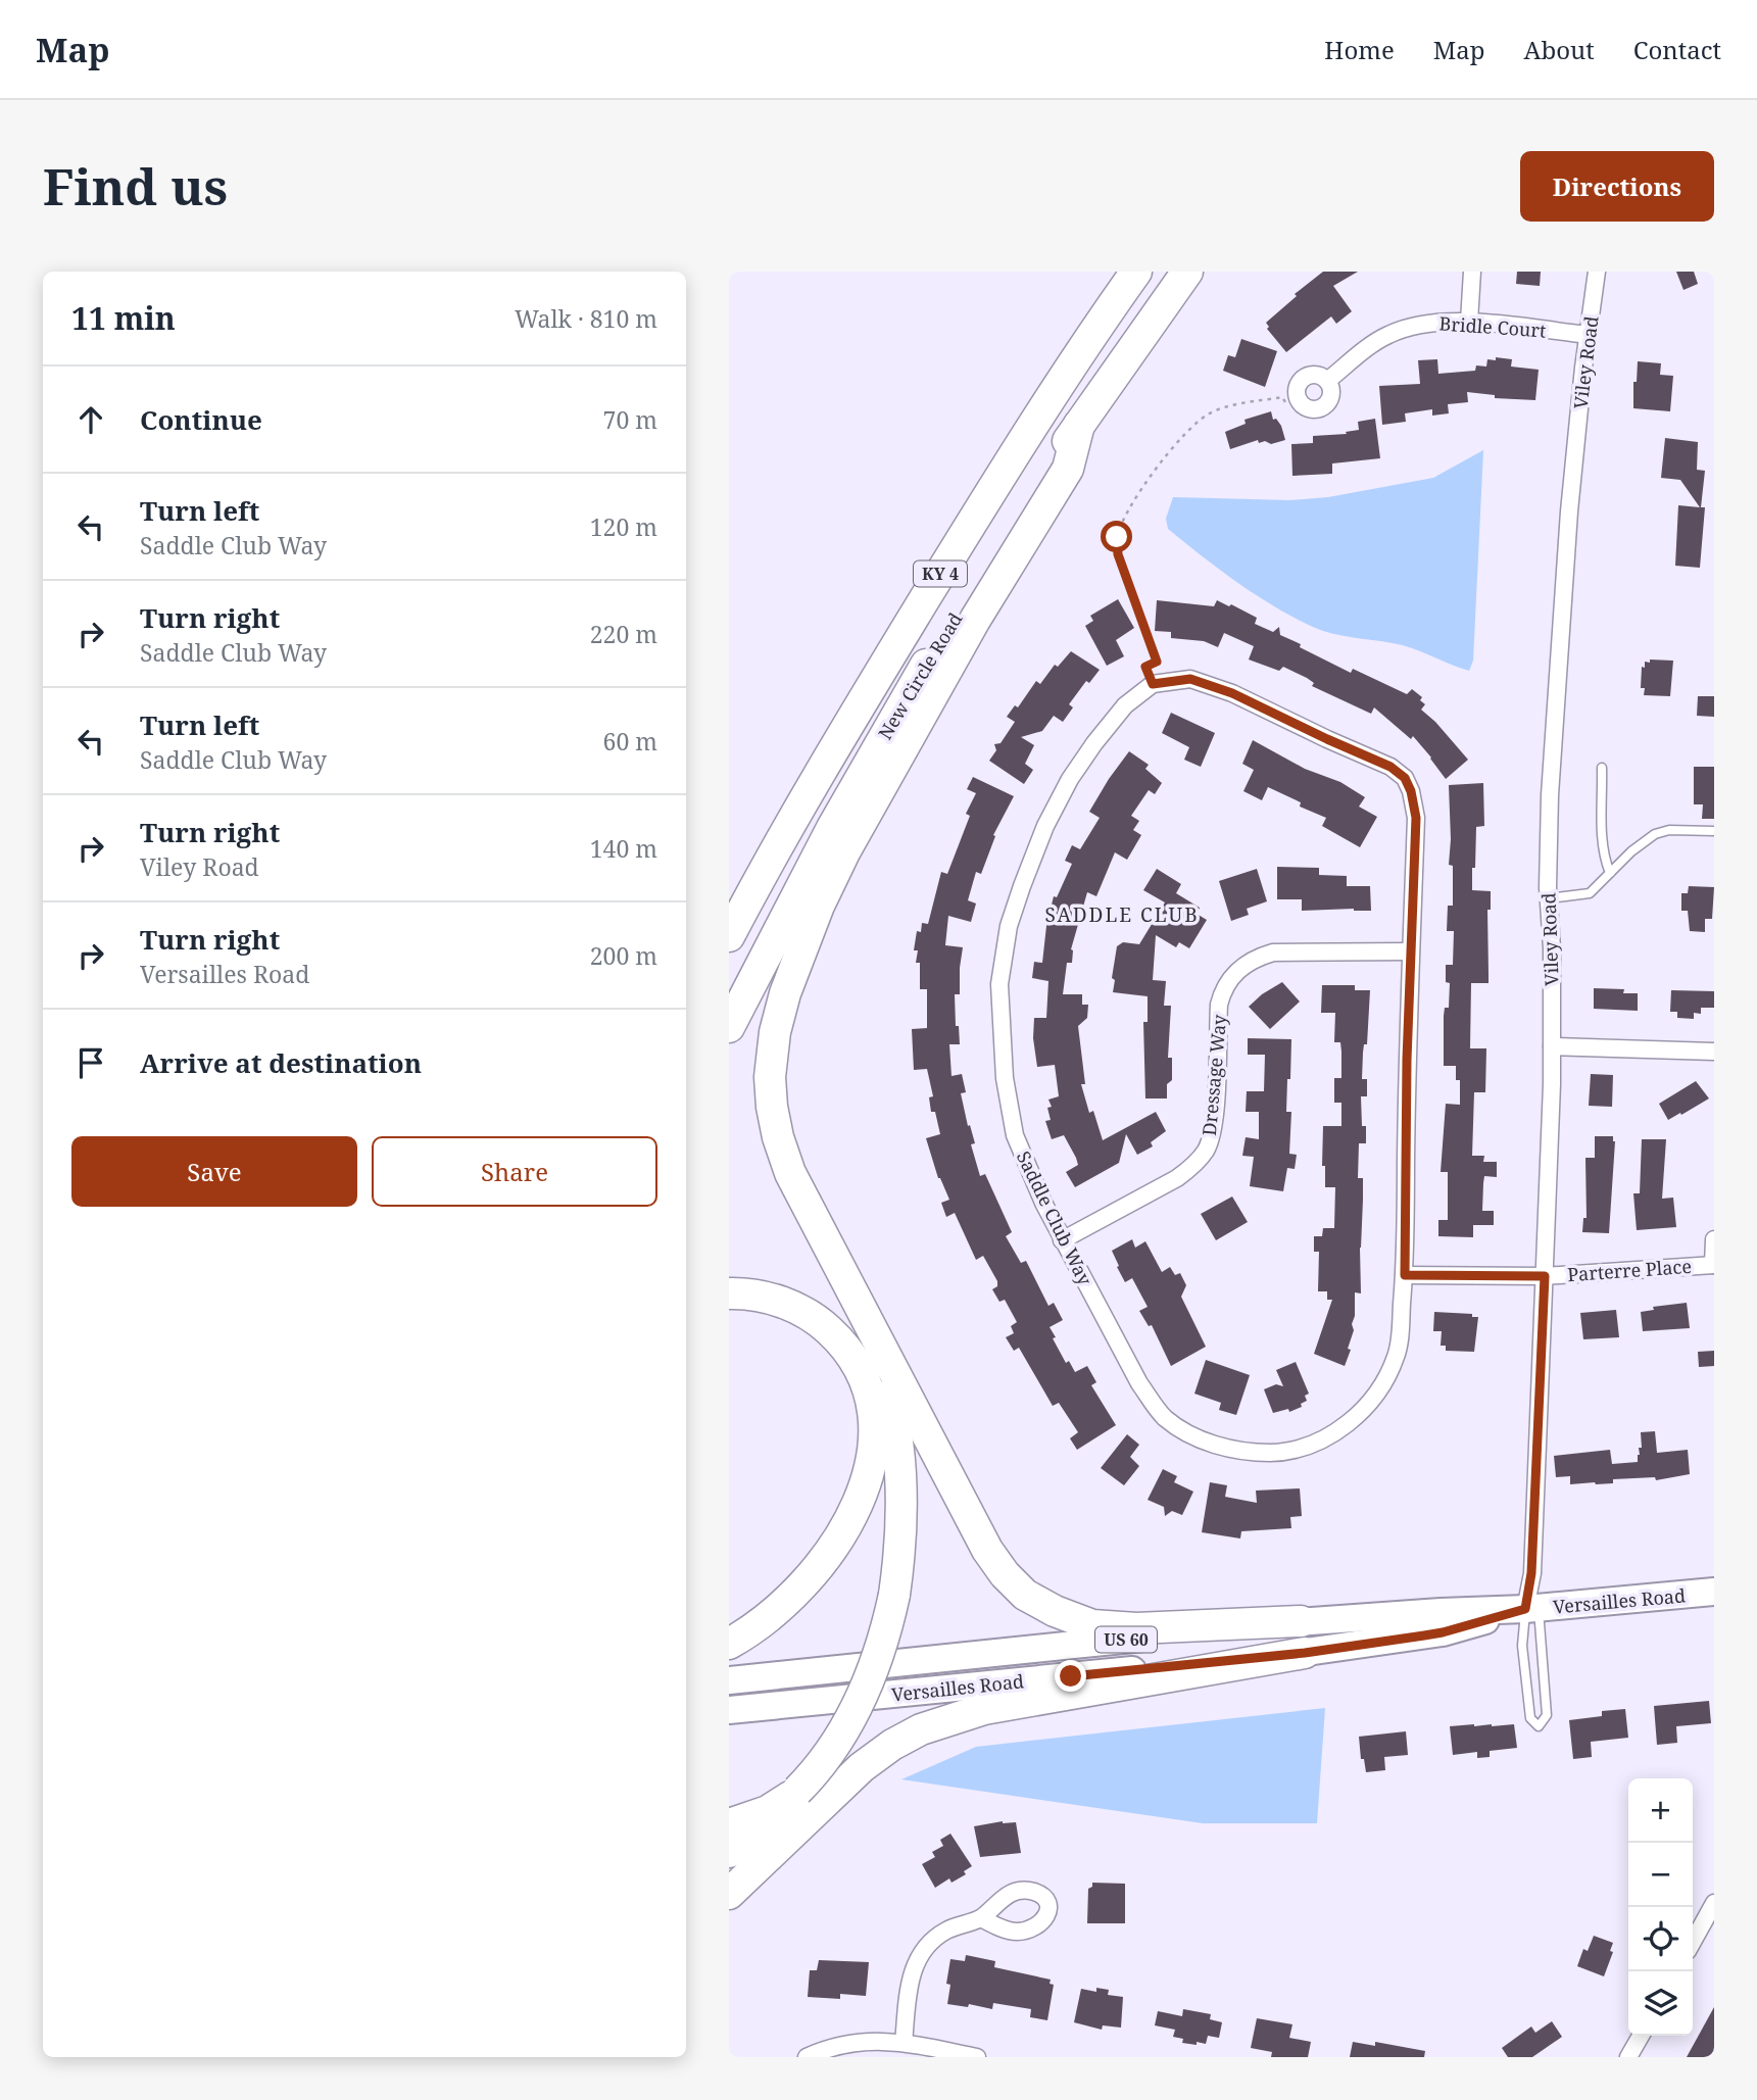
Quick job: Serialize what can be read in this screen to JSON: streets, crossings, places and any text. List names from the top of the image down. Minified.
{"streets":{"highway":["KY 4","New Circle Road"],"main road":["Versailles Road","US 60"],"street":["Bridle Court","Viley Road","Dressage Way","Saddle Club Way","Parterre Place"]},"crossings":[["Bridle Court","Viley Road"],["Viley Road","Parterre Place"],["Viley Road","Versailles Road"],["Dressage Way","Saddle Club Way"]],"districts":["SADDLE CLUB"],"page":{"header":"Map","nav":["Home","Map","About","Contact"],"buttons":["Directions",["Save","Share"]],"title":"Find us","heading":["11 min","Walk · 810 m"],"list":[["Continue","70 m"],["Turn left","Saddle Club Way","120 m"],["Turn right","Saddle Club Way","220 m"],["Turn left","Saddle Club Way","60 m"],["Turn right","Viley Road","140 m"],["Turn right","Versailles Road","200 m"],"Arrive at destination"],"map_buttons":["+","−"]}}
